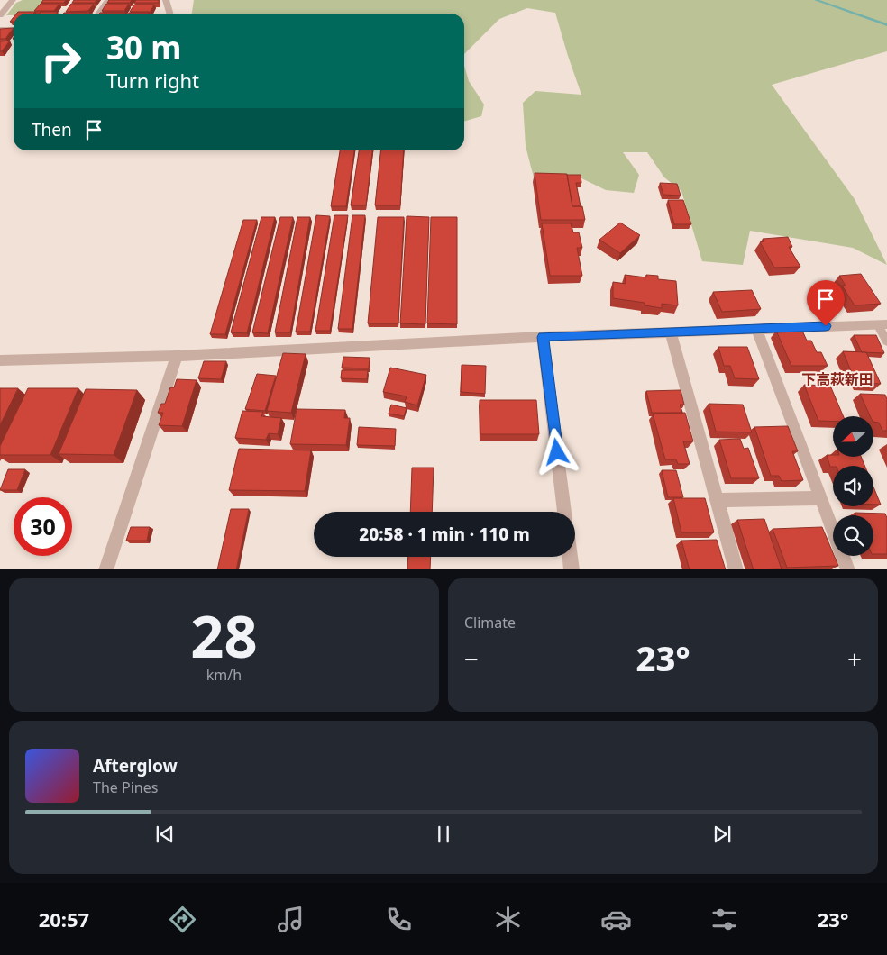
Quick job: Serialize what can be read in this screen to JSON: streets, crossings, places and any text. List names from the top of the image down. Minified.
{"districts":["下高萩新田"],"north":"left","page":{"turn":["30 m","Turn right"],"then":"Then","limit":"30","trip":"20:58 · 1 min · 110 m","tile":[["28","km/h"],"Climate"],"heat":["−","23°","+"],"song":["Afterglow","The Pines"],"tabs":["20:57","23°"]}}
